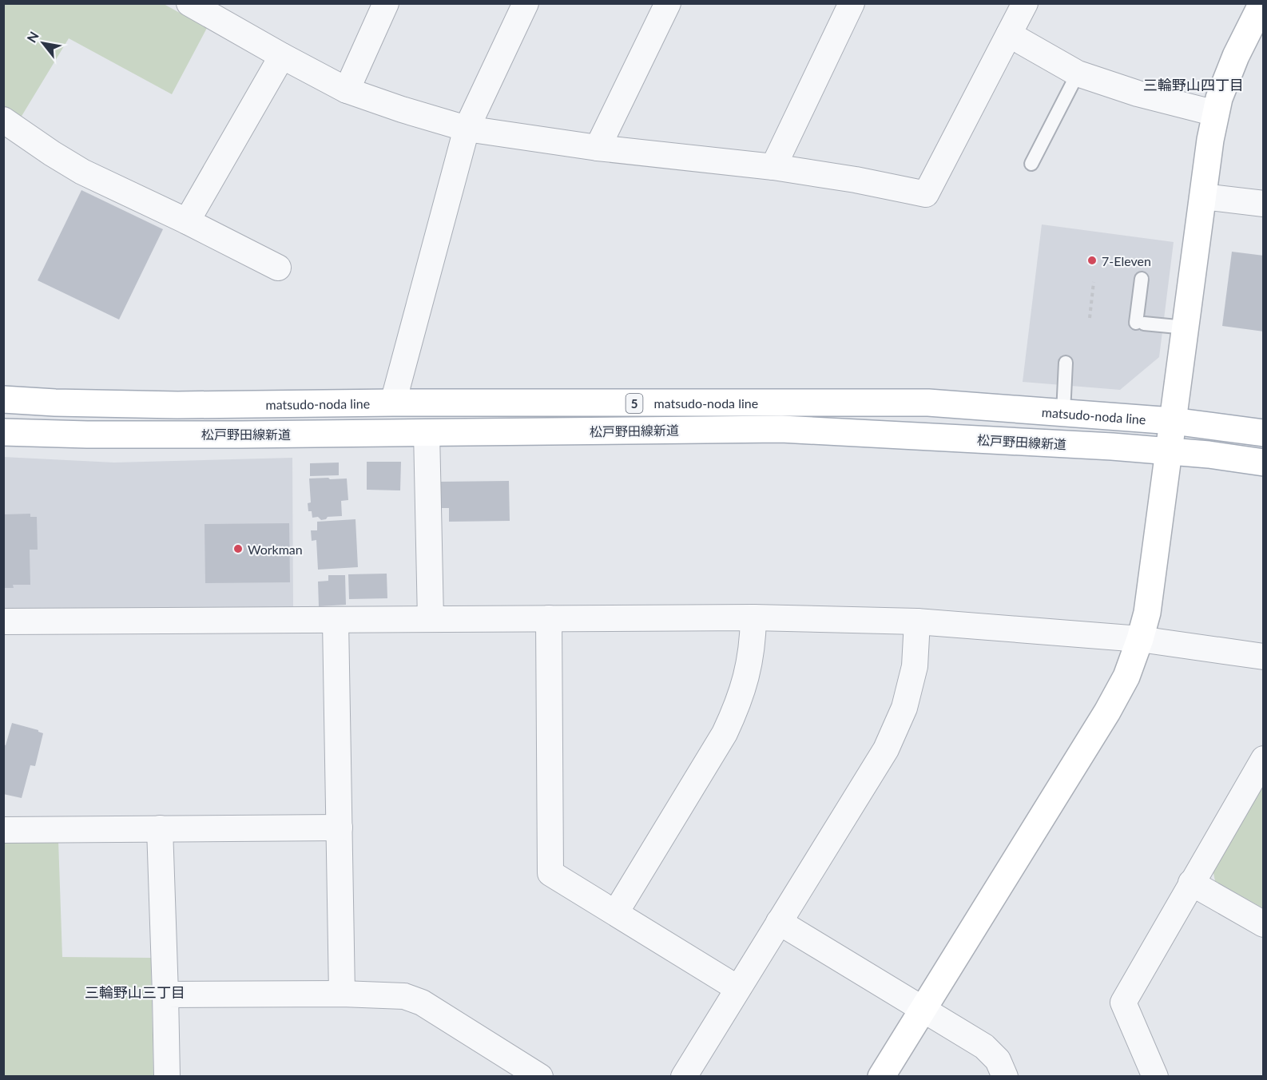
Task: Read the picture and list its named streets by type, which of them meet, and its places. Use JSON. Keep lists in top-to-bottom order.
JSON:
{
  "streets": {
    "main road": ["matsudo-noda line", "5", "松戸野田線新道"]
  },
  "districts": ["三輪野山四丁目", "三輪野山三丁目"],
  "places": ["7-Eleven", "Workman"],
  "north": "top left"
}
